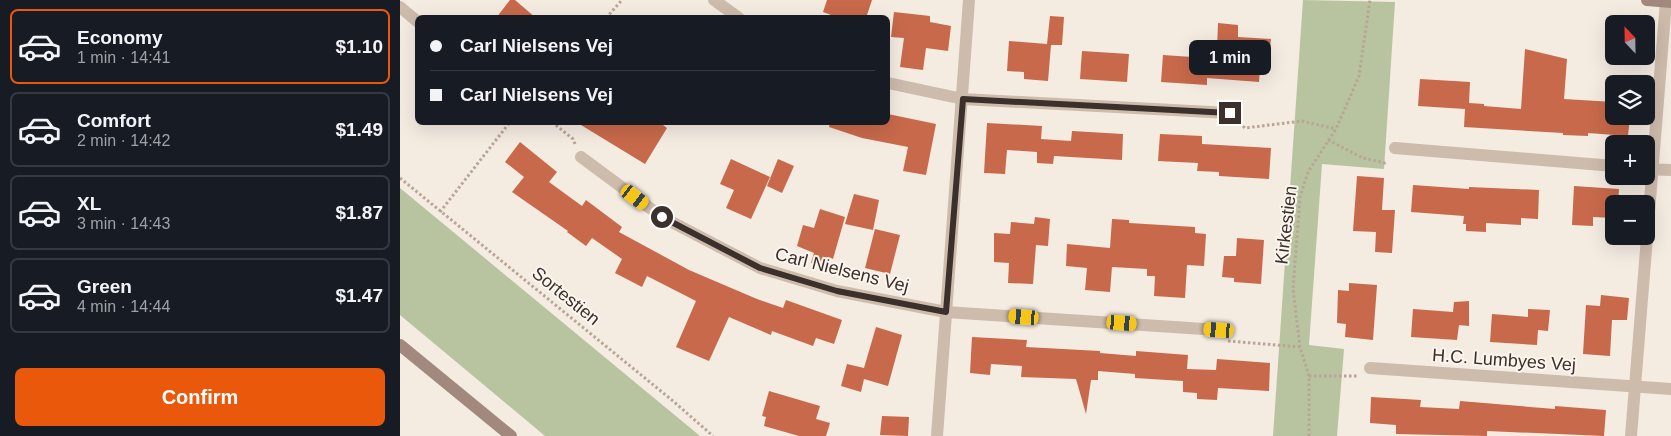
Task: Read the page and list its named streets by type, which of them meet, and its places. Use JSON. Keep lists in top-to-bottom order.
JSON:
{
  "streets": {
    "street": ["Carl Nielsens Vej", "H.C. Lumbyes Vej"],
    "path": ["Kirkestien", "Sortestien"]
  },
  "north": "top",
  "page": {
    "list": [
      {
        "name": "Economy",
        "note": "1 min · 14:41",
        "value": "$1.10"
      },
      {
        "name": "Comfort",
        "note": "2 min · 14:42",
        "value": "$1.49"
      },
      {
        "name": "XL",
        "note": "3 min · 14:43",
        "value": "$1.87"
      },
      {
        "name": "Green",
        "note": "4 min · 14:44",
        "value": "$1.47"
      }
    ],
    "map_buttons": ["+", "−"],
    "banner": ["Carl Nielsens Vej", "Carl Nielsens Vej"],
    "bubble": "1 min",
    "buttons": "Confirm"
  }
}
